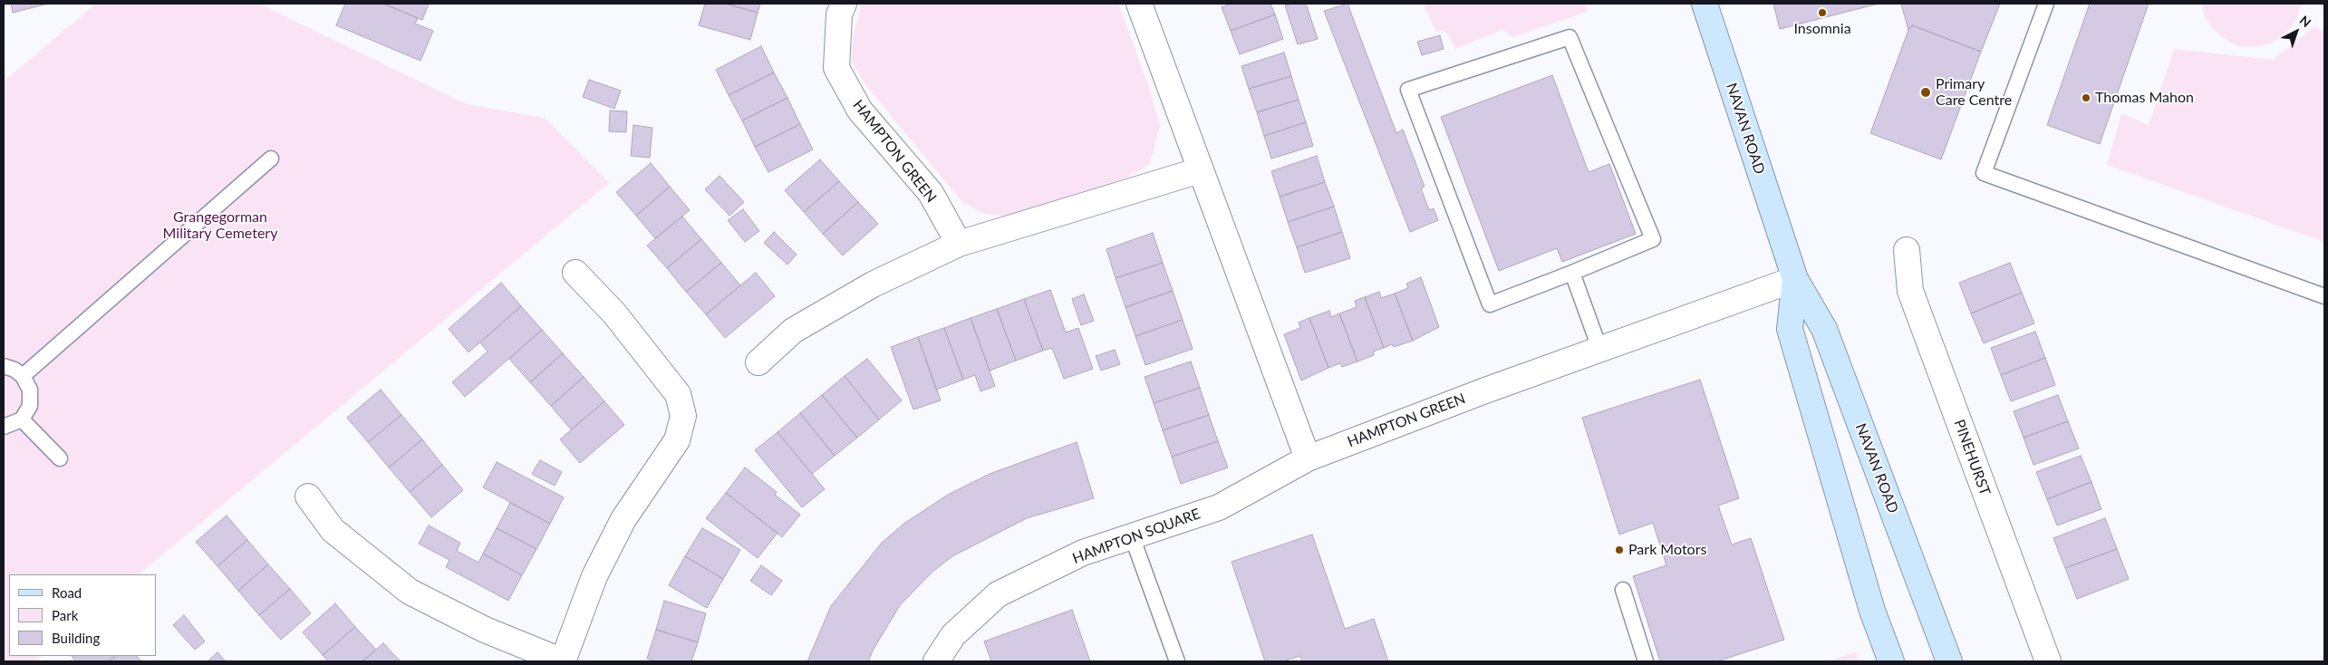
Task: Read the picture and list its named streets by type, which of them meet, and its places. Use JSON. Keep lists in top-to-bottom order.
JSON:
{
  "streets": {
    "main road": ["NAVAN ROAD"],
    "street": ["HAMPTON GREEN", "PINEHURST", "HAMPTON SQUARE"]
  },
  "crossings": [
    ["NAVAN ROAD", "HAMPTON GREEN"],
    ["HAMPTON GREEN", "HAMPTON SQUARE"]
  ],
  "parks": ["Grangegorman Military Cemetery"],
  "places": [
    "Insomnia",
    "Primary Care Centre",
    "Thomas Mahon",
    "Park Motors"
  ],
  "legend": ["Road", "Park", "Building"],
  "north": "top right"
}
